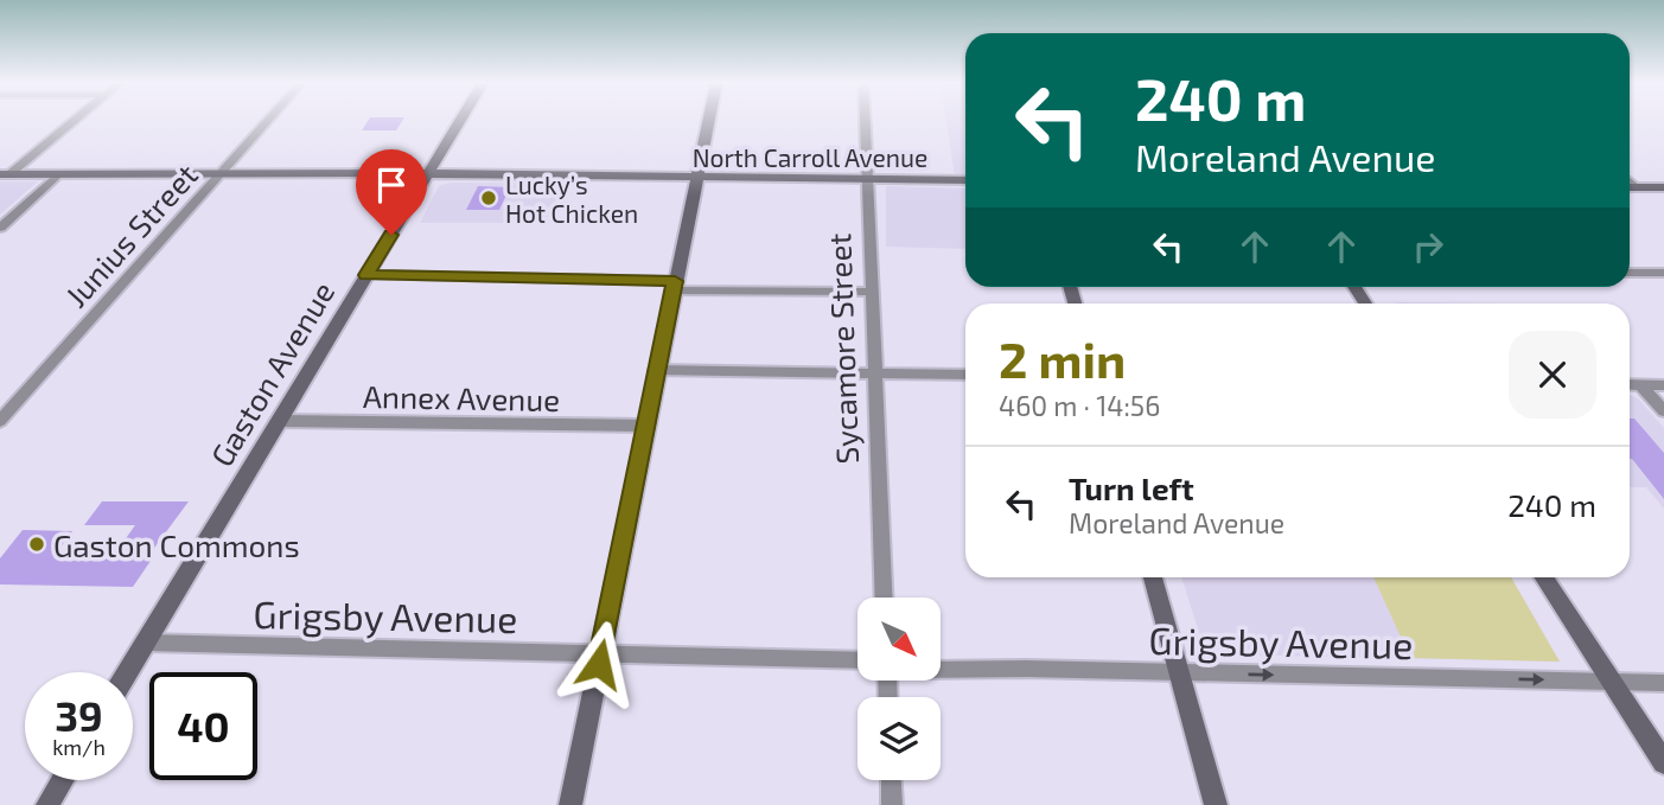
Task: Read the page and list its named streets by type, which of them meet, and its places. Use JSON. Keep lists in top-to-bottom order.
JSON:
{
  "streets": {
    "street": [
      "North Carroll Avenue",
      "Junius Street",
      "Sycamore Street",
      "Gaston Avenue",
      "Annex Avenue",
      "Grigsby Avenue"
    ]
  },
  "crossings": [
    ["North Carroll Avenue", "Junius Street"],
    ["North Carroll Avenue", "Sycamore Street"],
    ["North Carroll Avenue", "Gaston Avenue"],
    ["Gaston Avenue", "Annex Avenue"],
    ["Gaston Avenue", "Grigsby Avenue"]
  ],
  "places": ["Lucky’s Hot Chicken", "Gaston Commons"],
  "north": "bottom right",
  "page": {
    "turn": ["240 m", "Moreland Avenue"],
    "heading": ["2 min", "460 m · 14:56"],
    "list": [
      {
        "name": "Turn left",
        "note": "Moreland Avenue",
        "value": "240 m"
      }
    ],
    "speed": "39 km/h",
    "limit": "40"
  }
}
